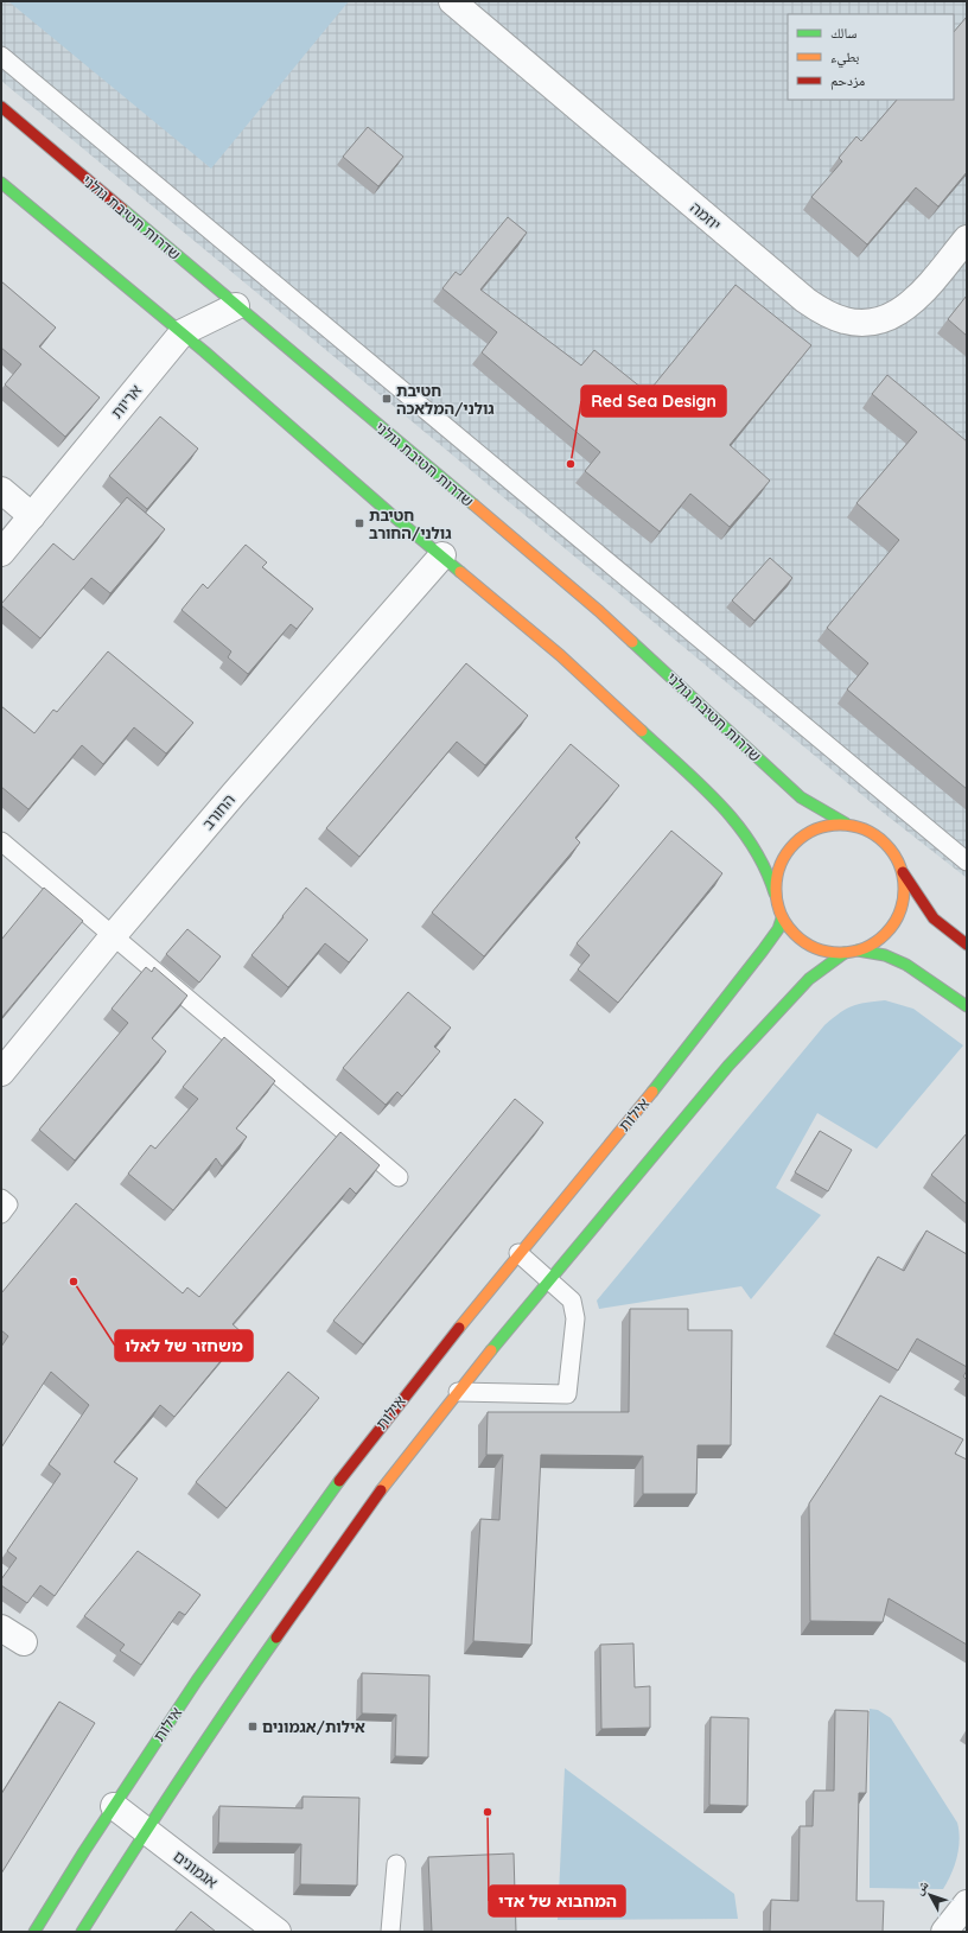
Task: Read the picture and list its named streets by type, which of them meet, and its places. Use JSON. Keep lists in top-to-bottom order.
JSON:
{
  "streets": {
    "street": [
      "יוזמה",
      "שדרות חטיבת גולני",
      "אריות",
      "החורב",
      "אילות",
      "אגמונים"
    ]
  },
  "crossings": [
    ["שדרות חטיבת גולני", "אריות"],
    ["שדרות חטיבת גולני", "אילות"],
    ["אילות", "אגמונים"]
  ],
  "places": {
    "transit": ["חטיבת גולני/המלאכה", "חטיבת גולני/החורב", "אילות/אגמונים"],
    "other": ["Red Sea Design", "משחזר של לאלו", "המחבוא של אדי"]
  },
  "legend": ["سالك", "بطيء", "مزدحم"],
  "north": "top left"
}
